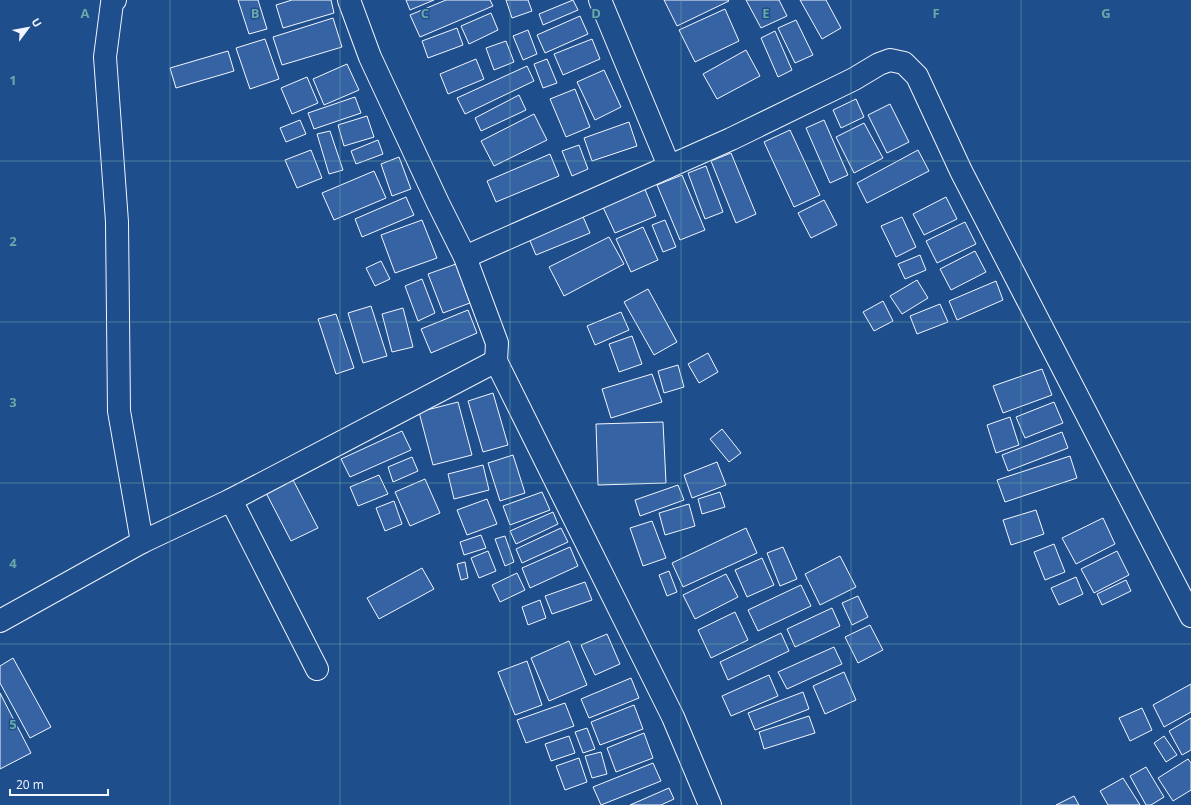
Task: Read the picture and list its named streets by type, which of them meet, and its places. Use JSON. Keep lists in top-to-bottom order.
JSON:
{
  "scale_bar": "20 m",
  "north": "top right",
  "grid": {
    "columns": [
      "A",
      "B",
      "C",
      "D",
      "E",
      "F",
      "G"
    ],
    "rows": [
      "1",
      "2",
      "3",
      "4",
      "5"
    ]
  }
}
